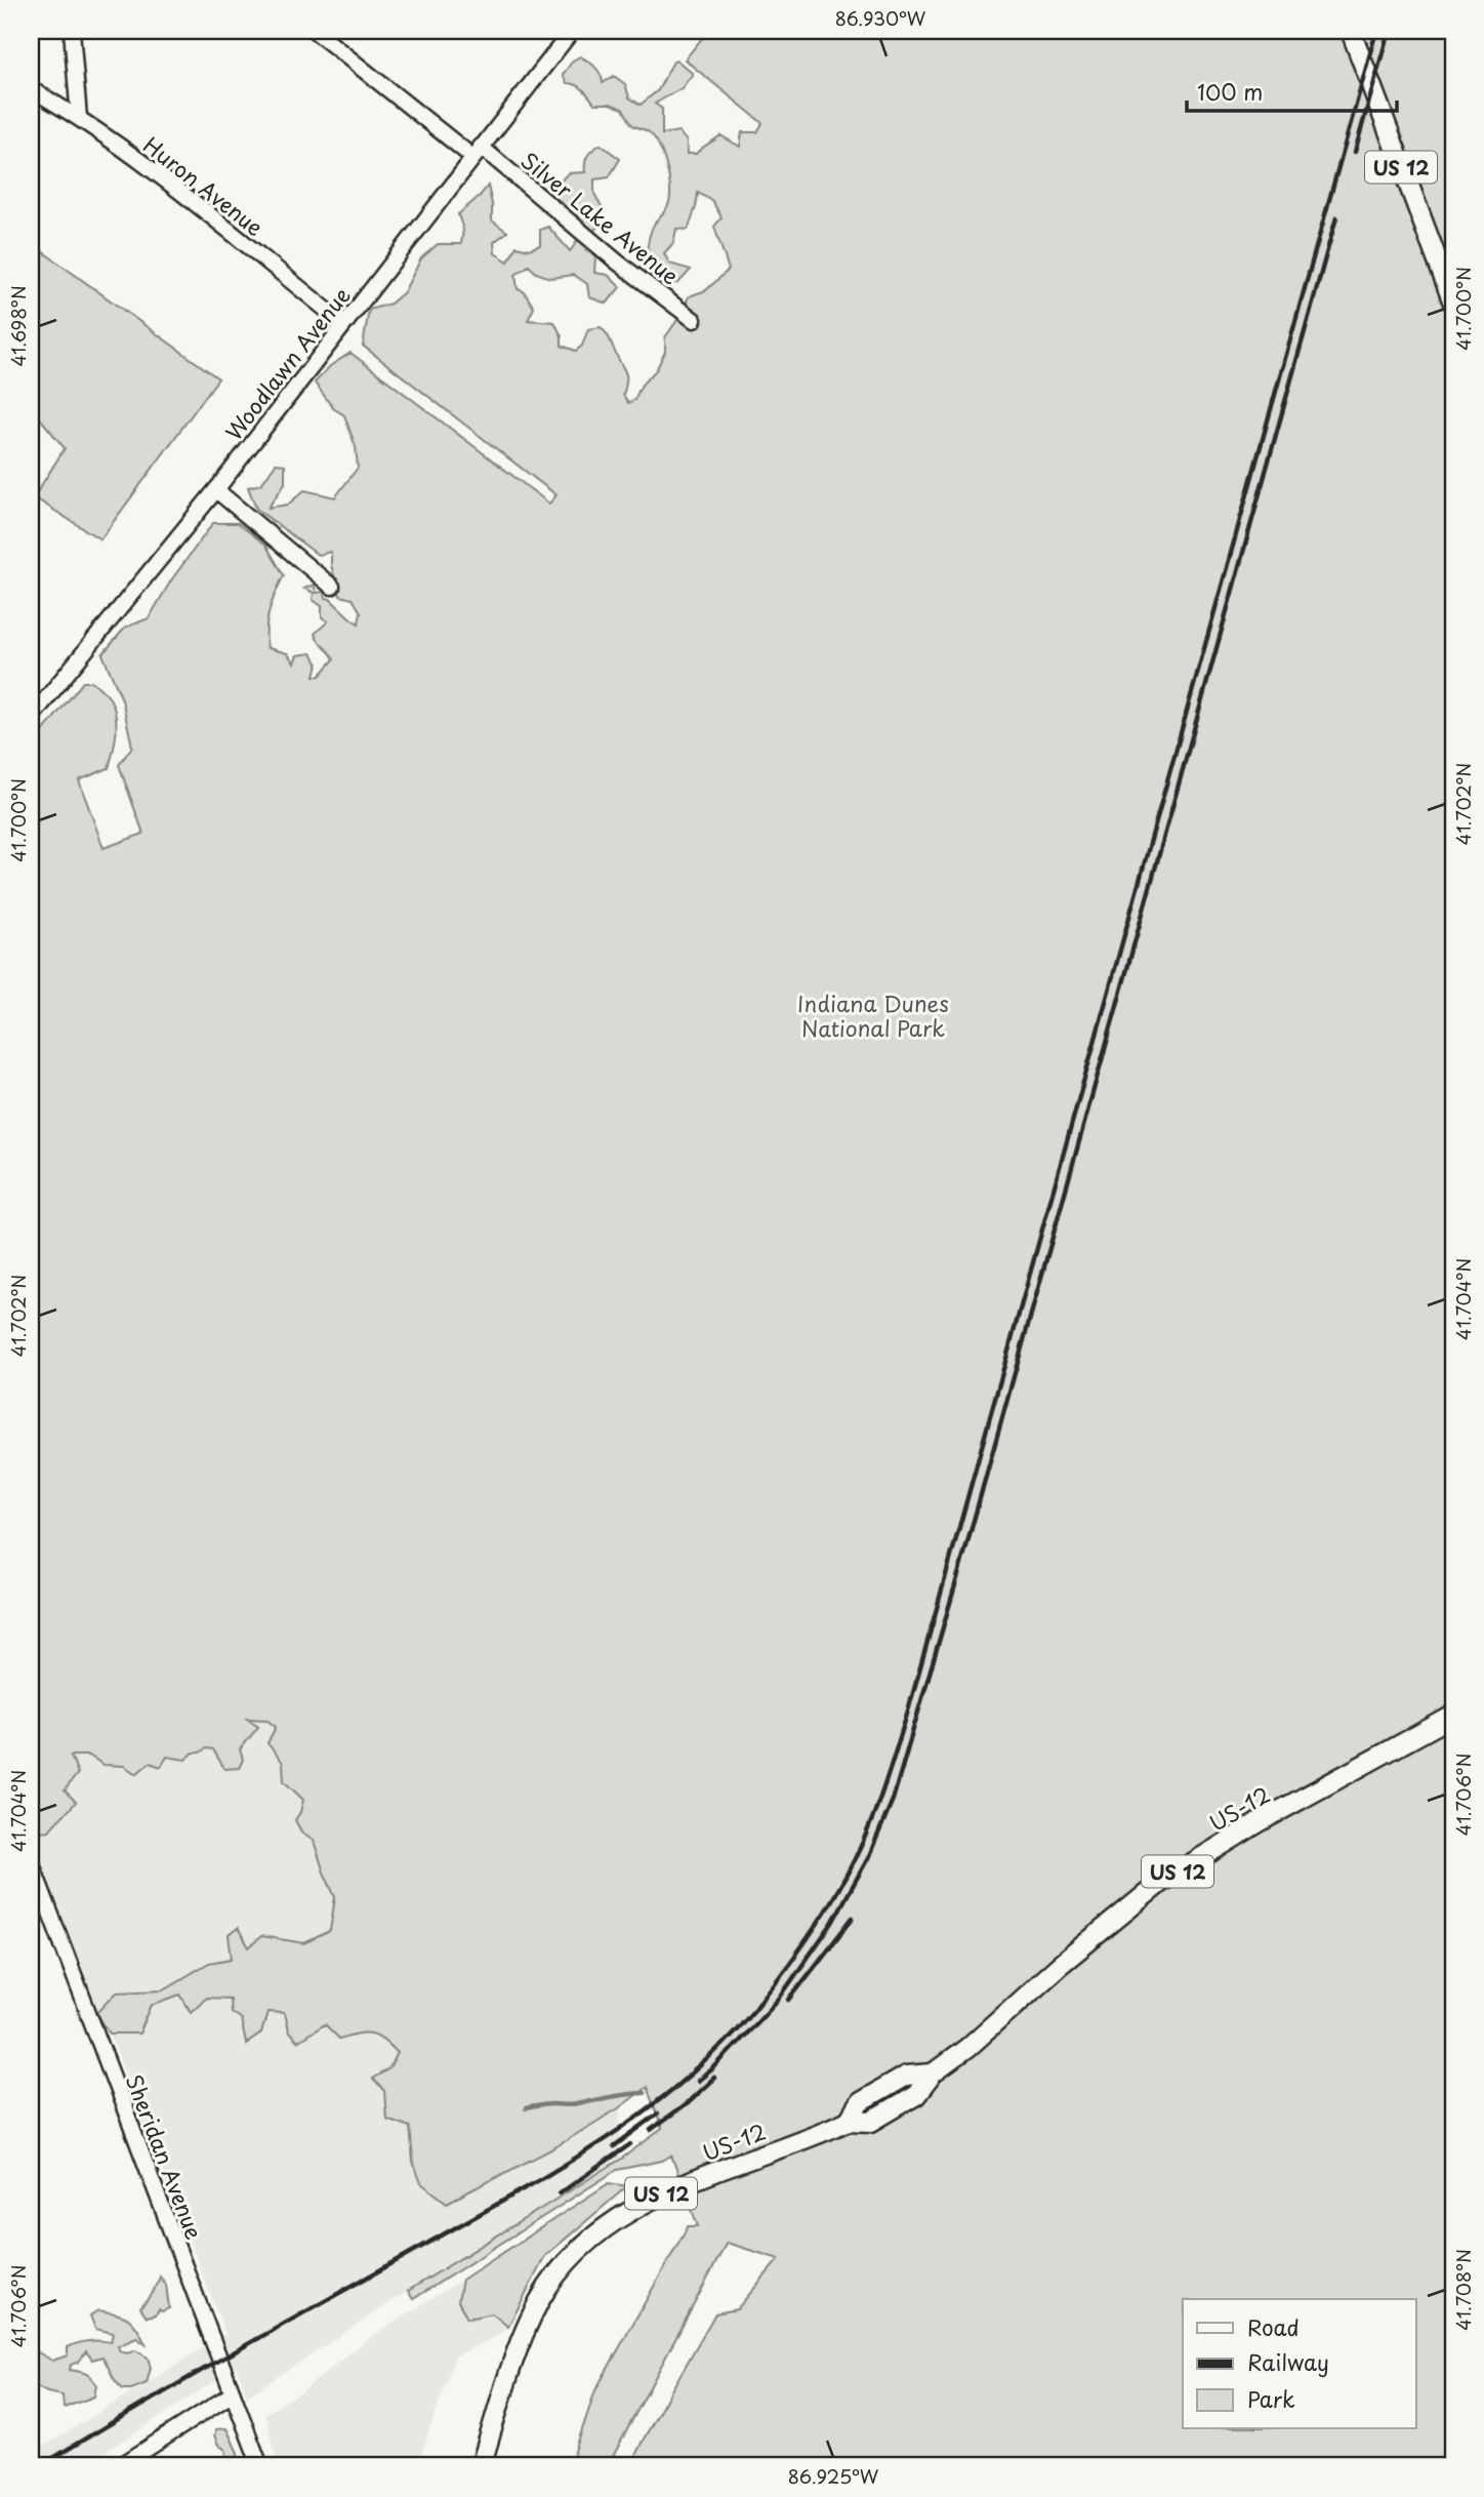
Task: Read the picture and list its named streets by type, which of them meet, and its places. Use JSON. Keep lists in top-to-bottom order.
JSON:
{
  "streets": {
    "main road": ["US 12", "US-12"],
    "street": [
      "Huron Avenue",
      "Silver Lake Avenue",
      "Woodlawn Avenue",
      "Sheridan Avenue"
    ]
  },
  "crossings": [
    ["Huron Avenue", "Woodlawn Avenue"],
    ["Silver Lake Avenue", "Woodlawn Avenue"]
  ],
  "parks": ["Indiana Dunes National Park"],
  "legend": ["Road", "Railway", "Park"],
  "scale_bar": "100 m",
  "coordinates": [
    "86.930°W",
    "41.700°N",
    "41.698°N",
    "41.702°N",
    "41.704°N",
    "41.706°N",
    "41.708°N",
    "86.925°W"
  ]
}
